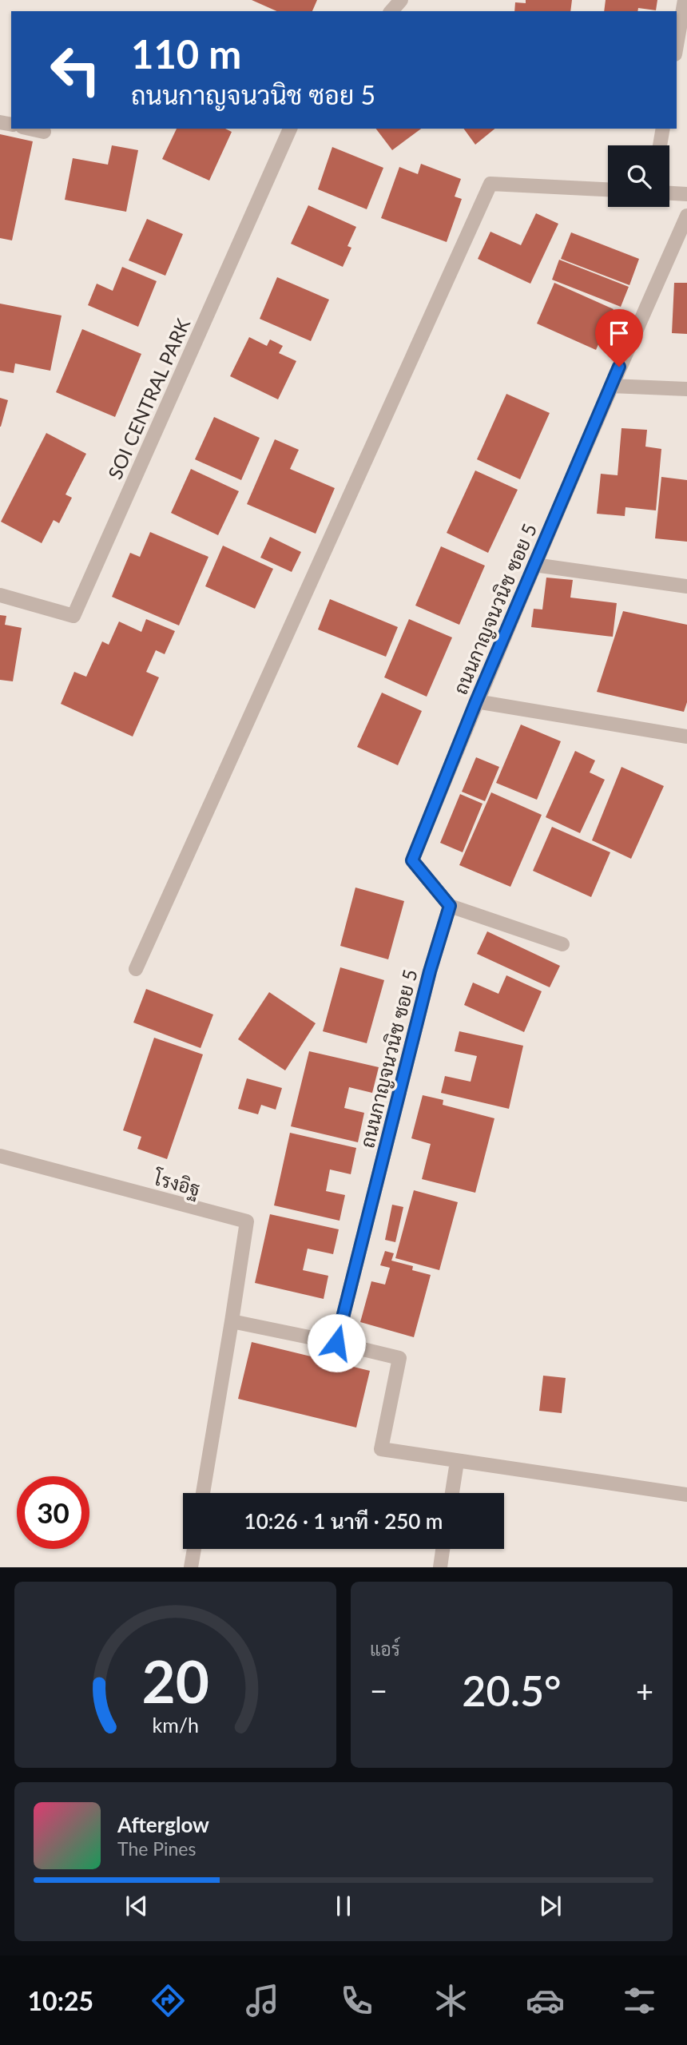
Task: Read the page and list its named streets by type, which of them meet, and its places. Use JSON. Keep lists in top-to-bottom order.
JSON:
{
  "streets": {
    "street": ["SOI CENTRAL PARK", "ถนนกาญจนวนิช ซอย 5", "โรงอิฐ"]
  },
  "page": {
    "turn": ["110 m", "ถนนกาญจนวนิช ซอย 5"],
    "limit": "30",
    "trip": "10:26 · 1 นาที · 250 m",
    "tile": "แอร์",
    "heat": ["−", "20.5°", "+"],
    "song": ["Afterglow", "The Pines"],
    "tabs": "10:25",
    "gauge": ["20", "km/h"]
  }
}
